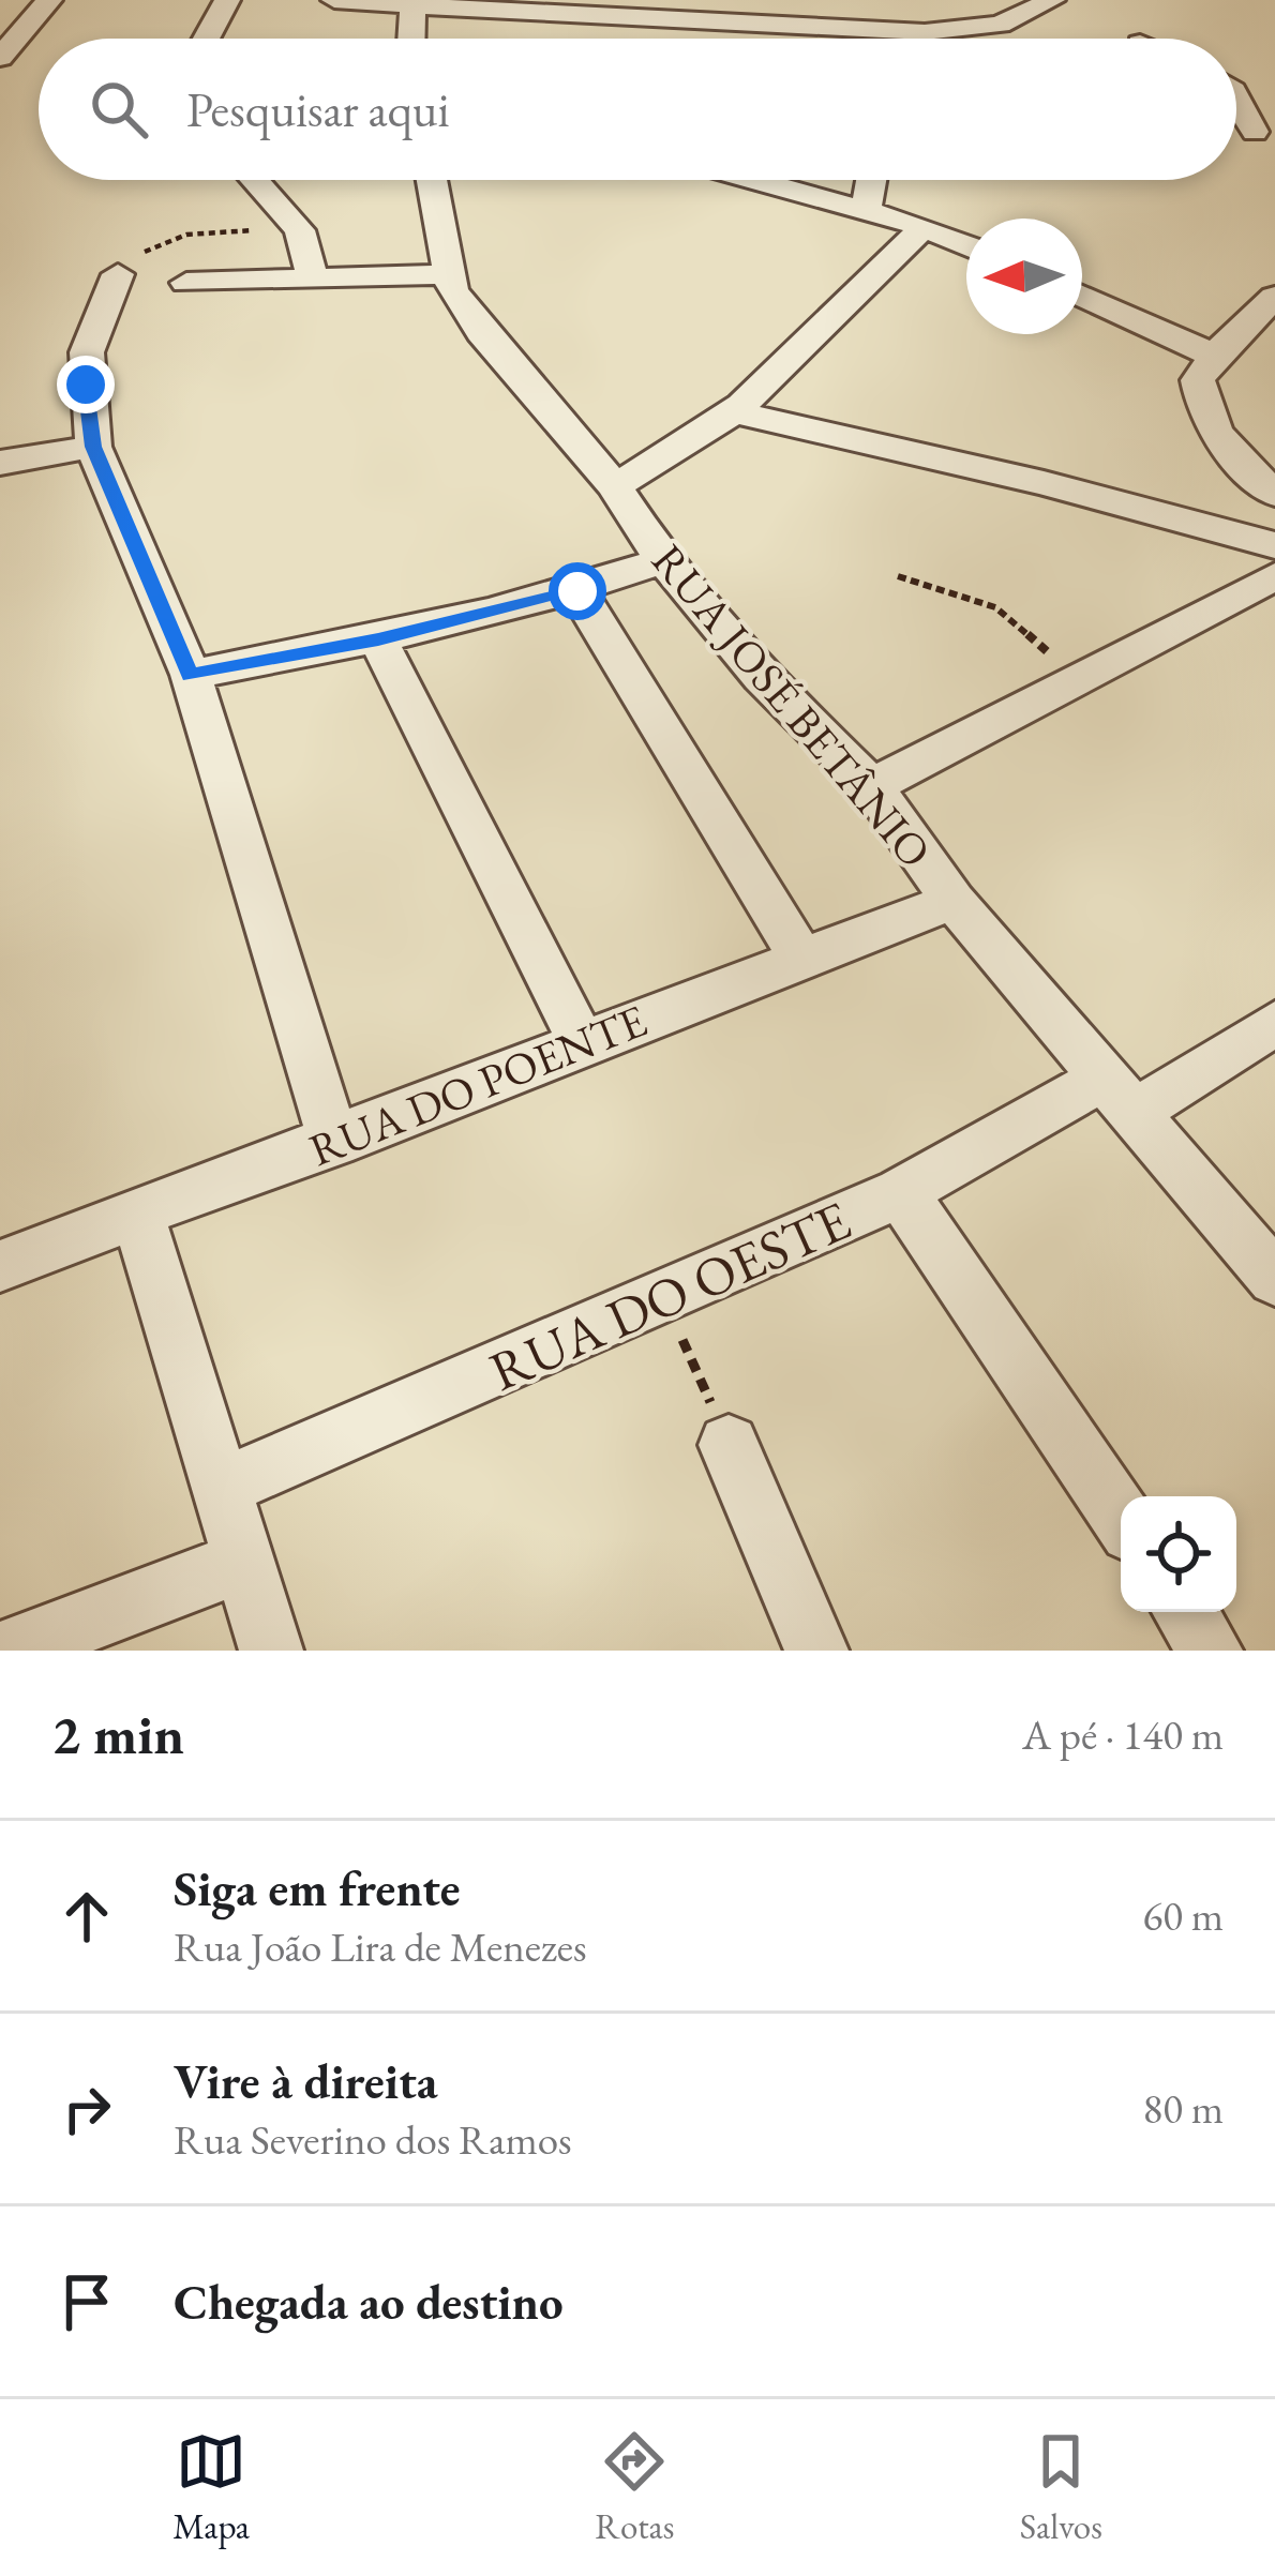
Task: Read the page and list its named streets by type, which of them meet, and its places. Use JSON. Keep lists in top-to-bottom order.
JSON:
{
  "streets": {
    "street": ["RUA JOSÉ BETÂNIO", "RUA DO POENTE", "RUA DO OESTE"]
  },
  "crossings": [
    ["RUA JOSÉ BETÂNIO", "RUA DO POENTE"],
    ["RUA JOSÉ BETÂNIO", "RUA DO OESTE"]
  ],
  "north": "left",
  "page": {
    "search": "Pesquisar aqui",
    "heading": ["2 min", "A pé · 140 m"],
    "list": [
      ["Siga em frente", "Rua João Lira de Menezes", "60 m"],
      ["Vire à direita", "Rua Severino dos Ramos", "80 m"],
      "Chegada ao destino"
    ],
    "nav": ["Mapa", "Rotas", "Salvos"]
  }
}
